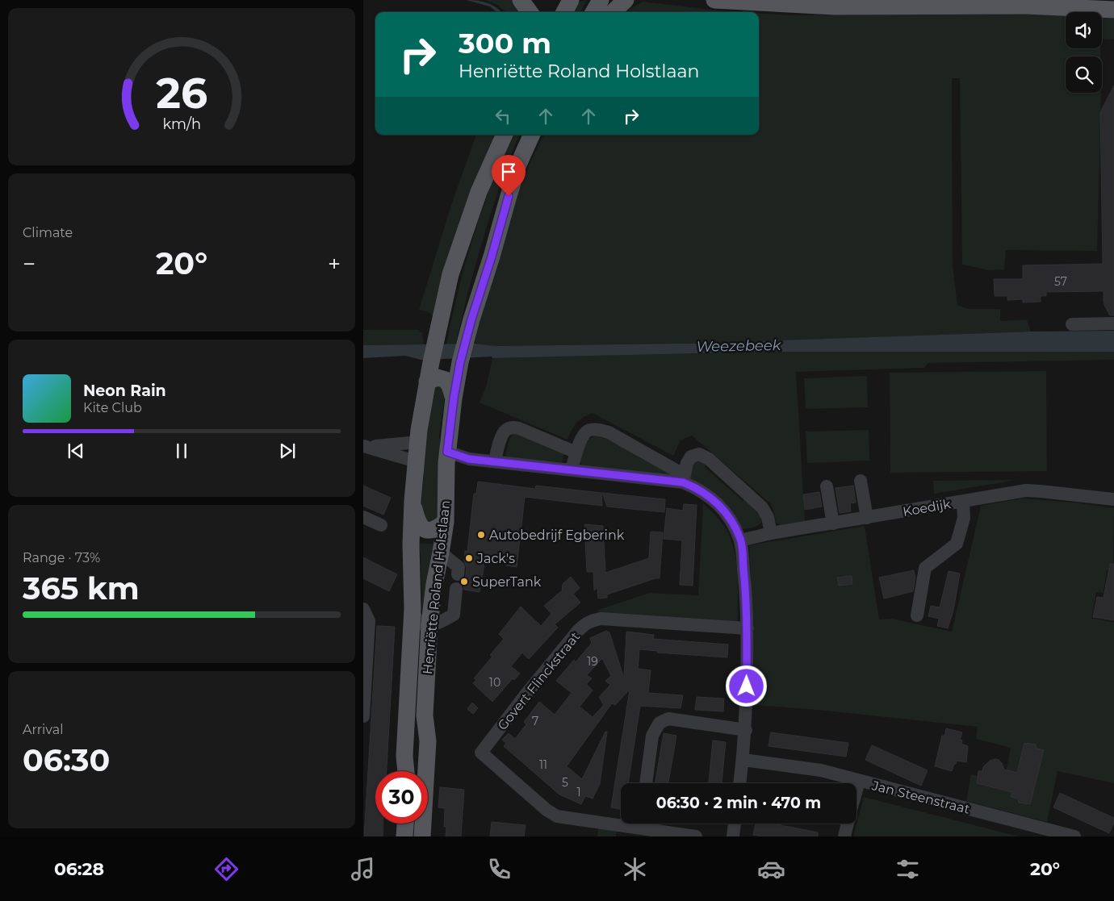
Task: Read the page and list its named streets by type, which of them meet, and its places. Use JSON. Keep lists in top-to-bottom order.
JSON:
{
  "streets": {
    "main road": ["Henriëtte Roland Holstlaan"],
    "street": ["Koedijk", "Govert Flinckstraat", "Jan Steenstraat"]
  },
  "water": ["Weezebeek"],
  "places": ["Autobedrijf Egberink", "Jack's", "SuperTank"],
  "house_numbers": [
    "57",
    "19",
    "10",
    "7",
    "11",
    "5",
    "1"
  ],
  "page": {
    "turn": ["300 m", "Henriëtte Roland Holstlaan"],
    "tile": [
      "Climate",
      ["Range · 73%", "365 km"],
      ["Arrival", "06:30"]
    ],
    "heat": ["−", "20°", "+"],
    "song": ["Neon Rain", "Kite Club"],
    "limit": "30",
    "trip": "06:30 · 2 min · 470 m",
    "tabs": ["06:28", "20°"],
    "gauge": ["26", "km/h"]
  }
}
